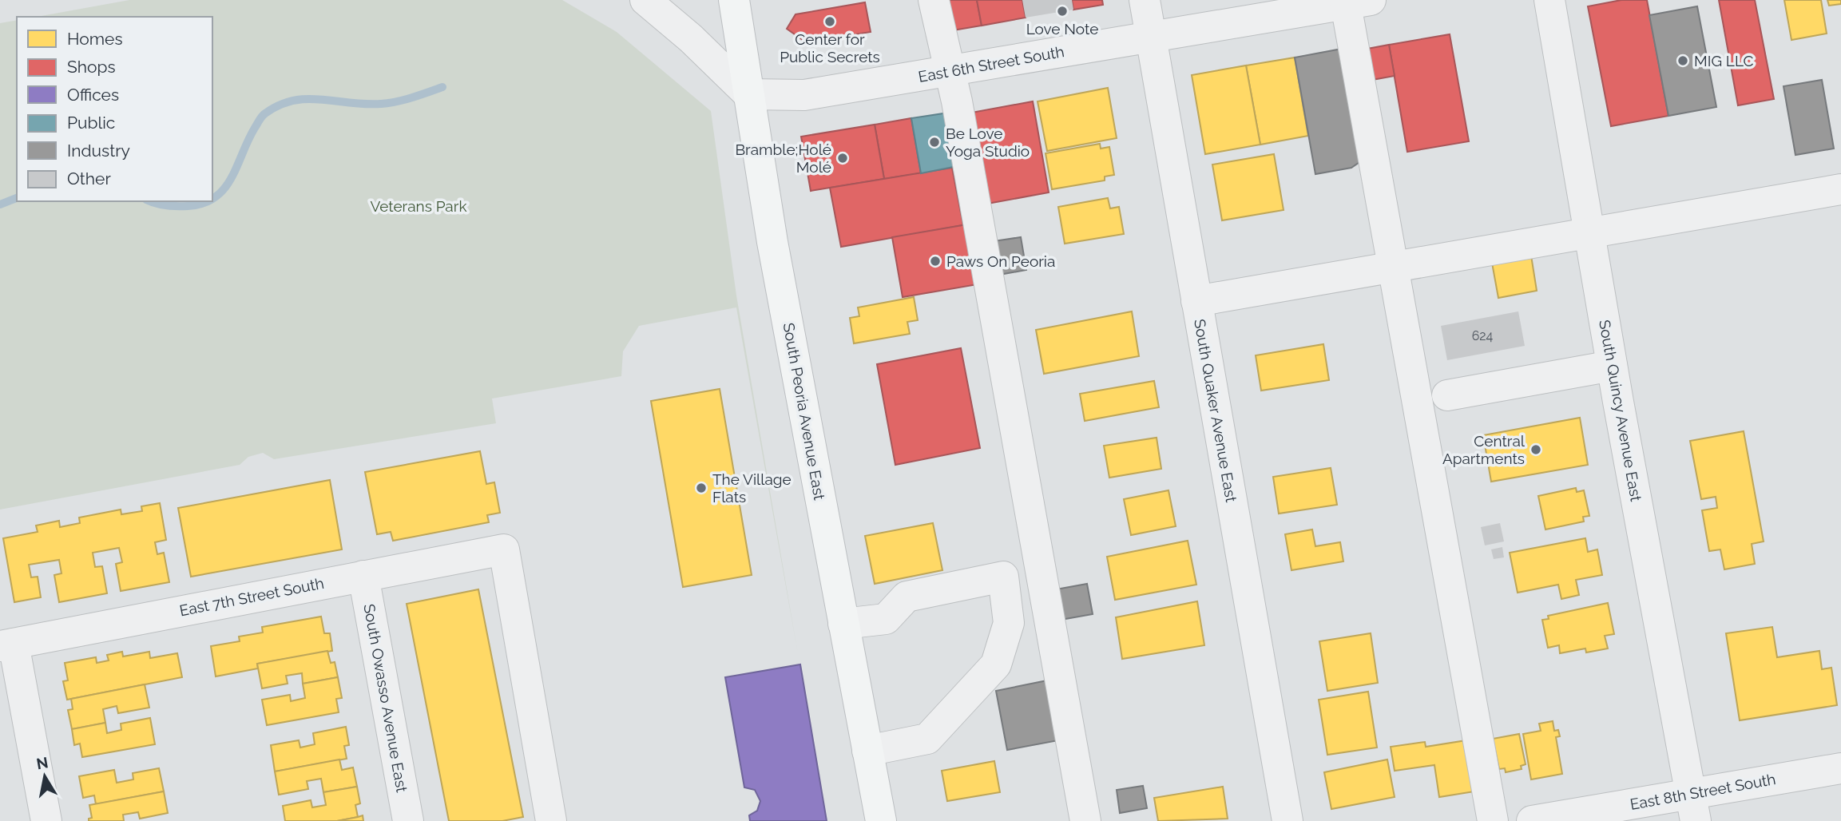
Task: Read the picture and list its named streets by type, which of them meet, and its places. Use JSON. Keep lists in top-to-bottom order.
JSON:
{
  "streets": {
    "main road": ["South Peoria Avenue East"],
    "street": [
      "East 6th Street South",
      "South Quaker Avenue East",
      "South Quincy Avenue East",
      "East 7th Street South",
      "South Owasso Avenue East",
      "East 8th Street South"
    ]
  },
  "crossings": [
    ["East 6th Street South", "South Quaker Avenue East"],
    ["East 6th Street South", "South Peoria Avenue East"],
    ["South Quincy Avenue East", "East 8th Street South"],
    ["East 7th Street South", "South Owasso Avenue East"]
  ],
  "parks": ["Veterans Park"],
  "places": [
    "Love Note",
    "Center for Public Secrets",
    "MIG LLC",
    "Be Love Yoga Studio",
    "Bramble;Holé Molé",
    "Paws On Peoria",
    "Central Apartments",
    "The Village Flats"
  ],
  "house_numbers": ["624"],
  "legend": [
    "Homes",
    "Shops",
    "Offices",
    "Public",
    "Industry",
    "Other"
  ],
  "north": "top"
}
